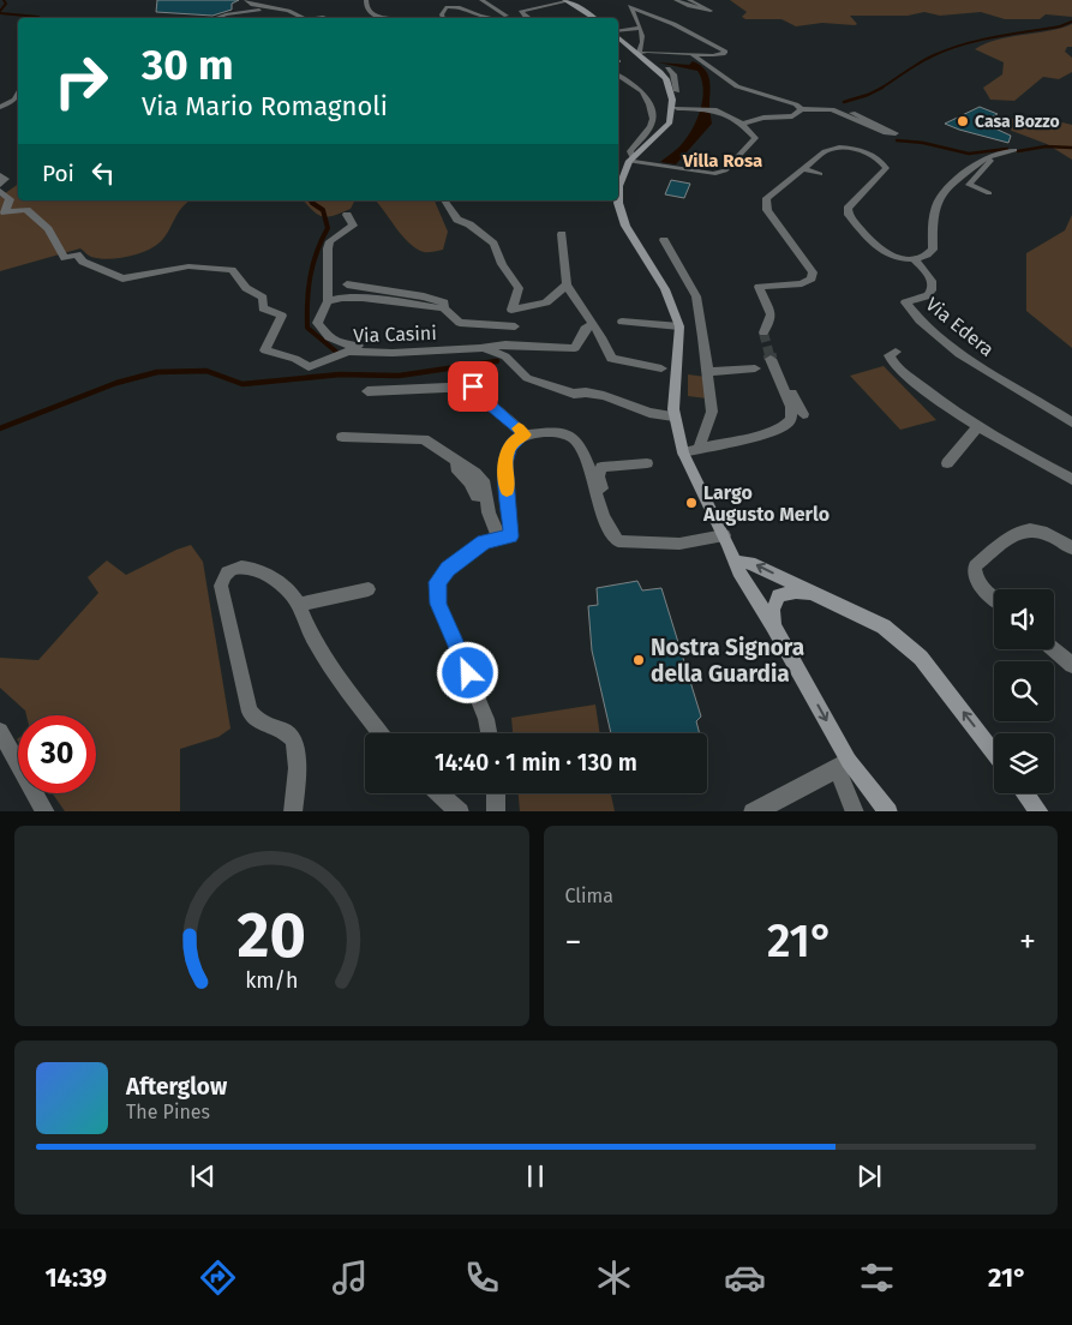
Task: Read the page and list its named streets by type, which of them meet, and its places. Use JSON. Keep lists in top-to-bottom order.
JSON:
{
  "streets": {
    "street": ["Via Edera", "Via Casini"]
  },
  "districts": ["Villa Rosa"],
  "places": ["Casa Bozzo", "Largo Augusto Merlo", "Nostra Signora della Guardia"],
  "page": {
    "turn": ["30 m", "Via Mario Romagnoli"],
    "then": "Poi",
    "limit": "30",
    "trip": "14:40 · 1 min · 130 m",
    "tile": "Clima",
    "heat": ["−", "21°", "+"],
    "song": ["Afterglow", "The Pines"],
    "tabs": ["14:39", "21°"],
    "gauge": ["20", "km/h"]
  }
}
